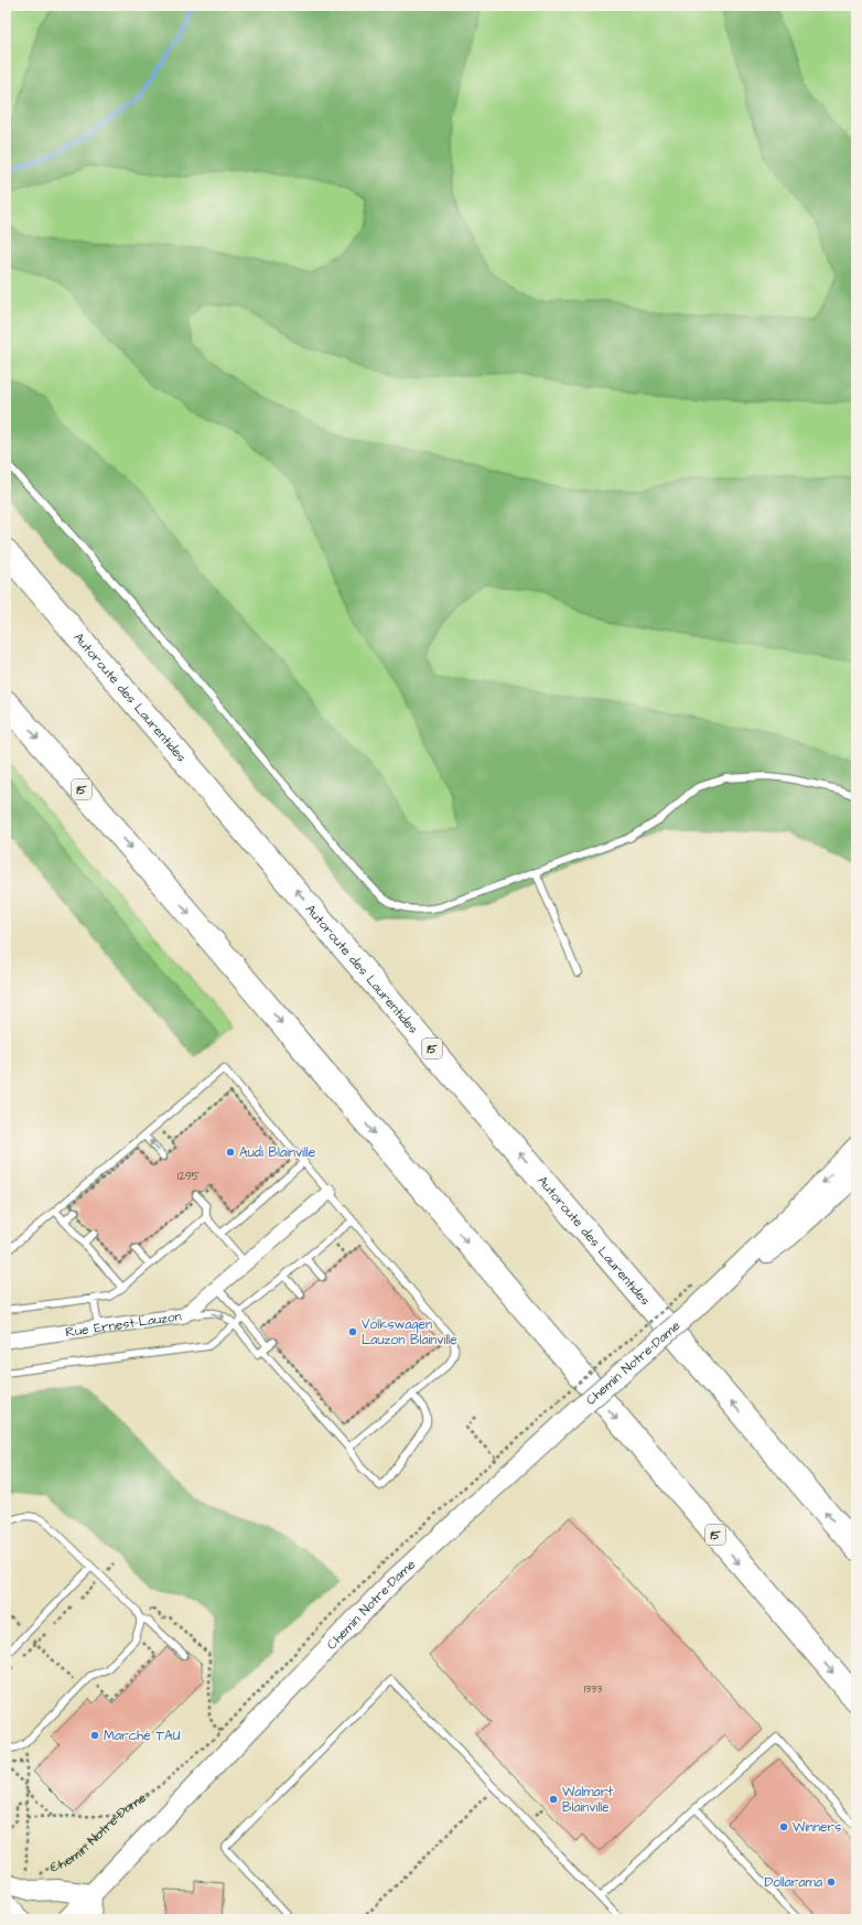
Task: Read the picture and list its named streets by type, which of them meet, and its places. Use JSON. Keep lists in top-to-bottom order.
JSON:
{
  "streets": {
    "highway": ["Autoroute des Laurentides", "15"],
    "street": ["Rue Ernest-Lauzon", "Chemin Notre-Dame"]
  },
  "places": [
    "Audi Blainville",
    "Volkswagen Lauzon Blainville",
    "Marché TAU",
    "Walmart Blainville",
    "Winners",
    "Dollarama"
  ],
  "house_numbers": ["1295", "1333"]
}
